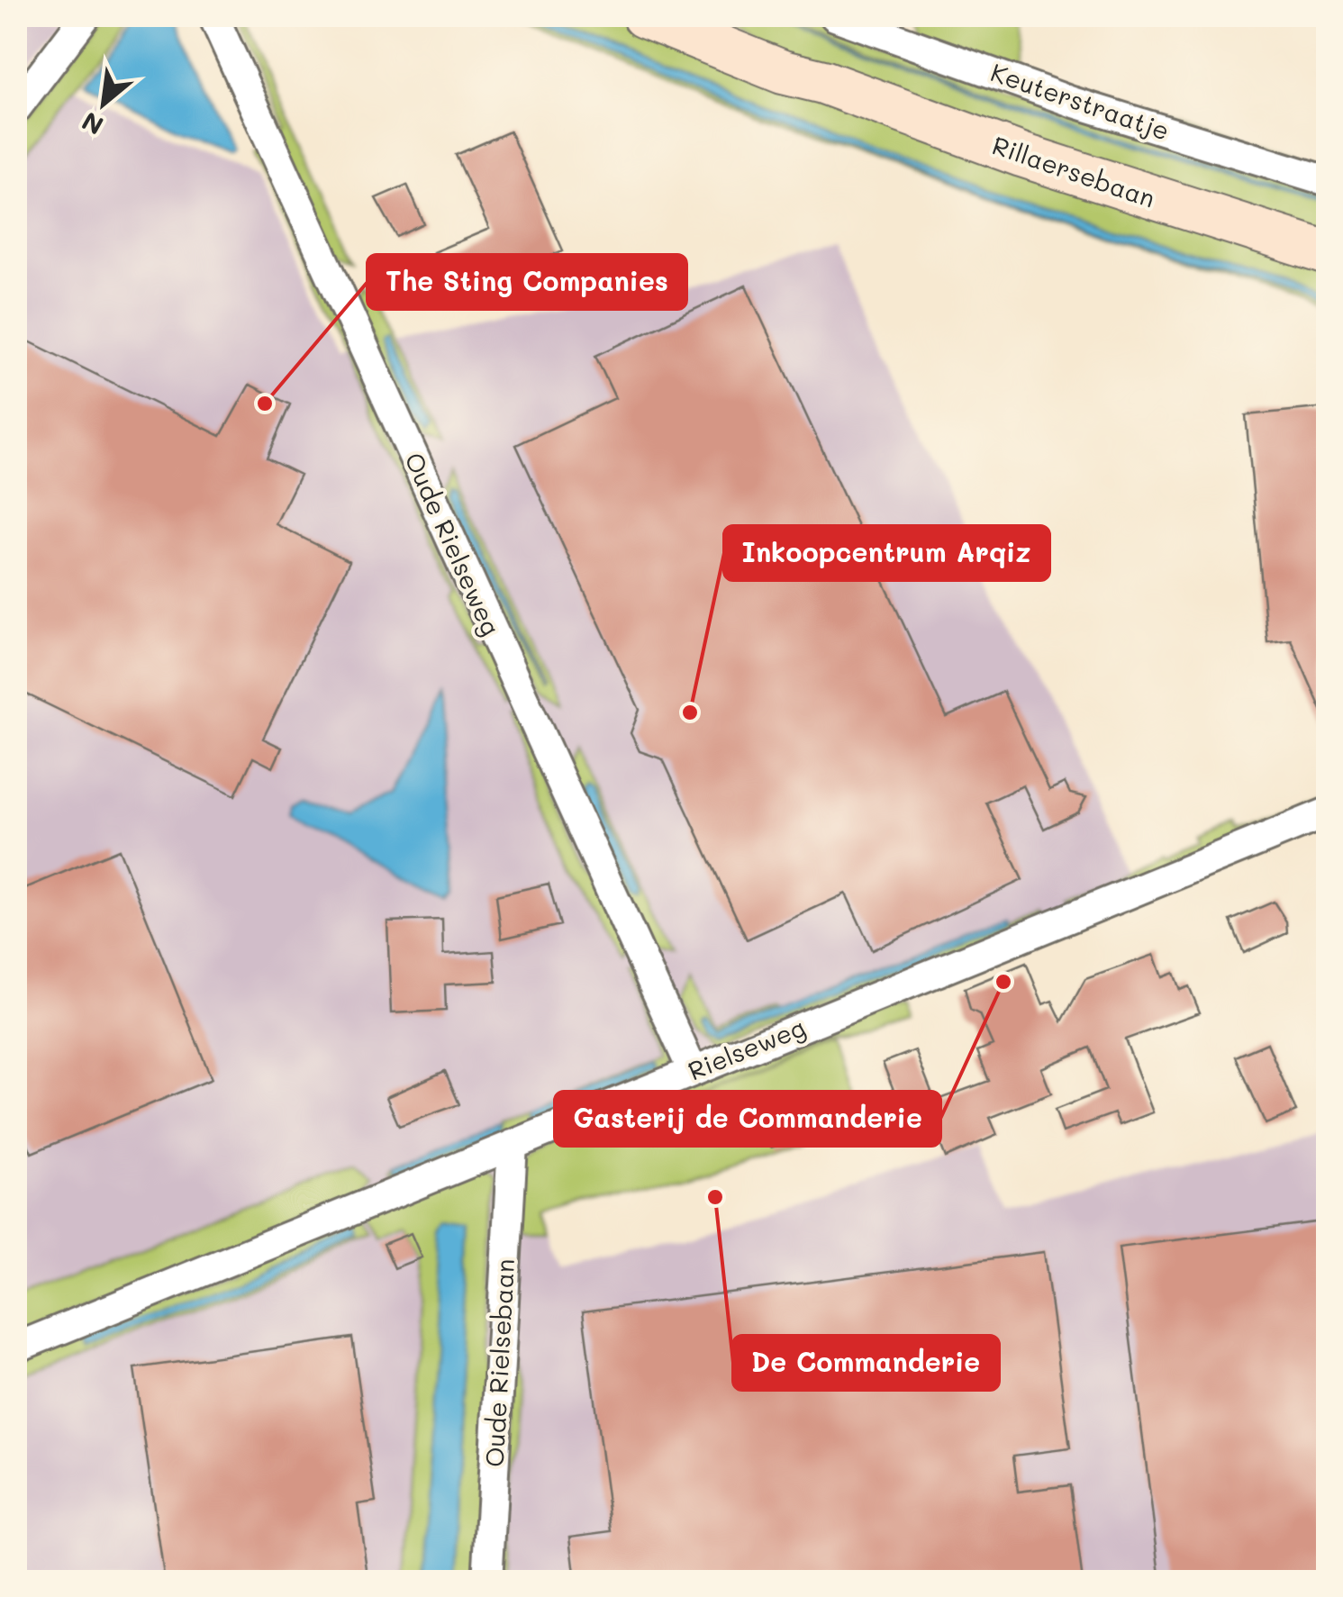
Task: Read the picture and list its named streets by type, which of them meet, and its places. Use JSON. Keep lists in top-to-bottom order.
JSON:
{
  "streets": {
    "street": [
      "Keuterstraatje",
      "Rillaersebaan",
      "Oude Rielseweg",
      "Rielseweg",
      "Oude Rielsebaan"
    ]
  },
  "crossings": [
    ["Oude Rielseweg", "Rielseweg"],
    ["Rielseweg", "Oude Rielsebaan"]
  ],
  "places": [
    "The Sting Companies",
    "Inkoopcentrum Arqiz",
    "Gasterij de Commanderie",
    "De Commanderie"
  ],
  "north": "bottom left"
}
